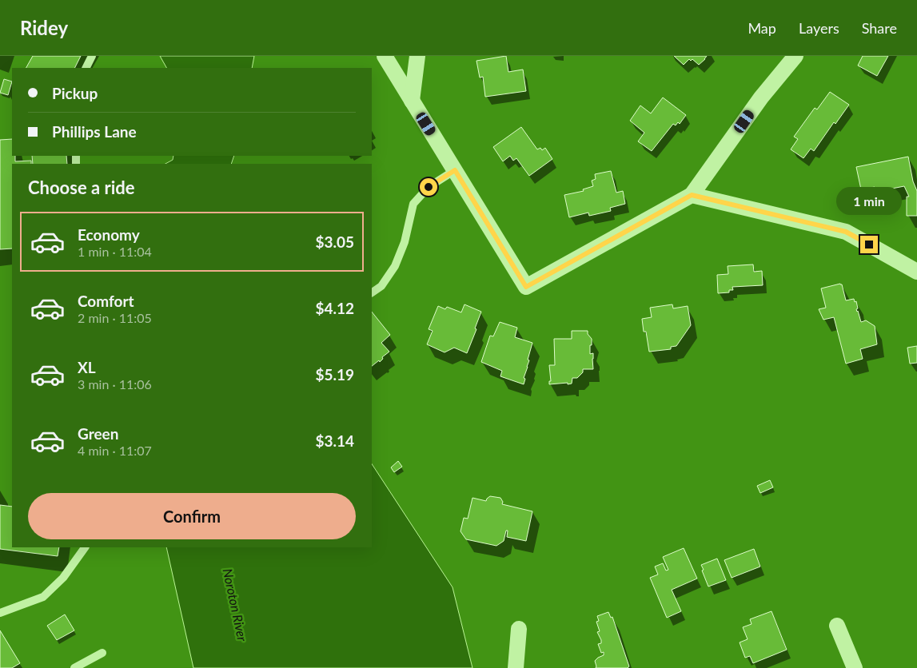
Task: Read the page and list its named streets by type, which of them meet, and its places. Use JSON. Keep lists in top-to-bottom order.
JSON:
{
  "water": ["Noroton River"],
  "page": {
    "header": "Ridey",
    "nav": ["Map", "Layers", "Share"],
    "banner": ["Pickup", "Phillips Lane"],
    "heading": "Choose a ride",
    "bubble": "1 min",
    "list": [
      {
        "name": "Economy",
        "note": "1 min · 11:04",
        "value": "$3.05"
      },
      {
        "name": "Comfort",
        "note": "2 min · 11:05",
        "value": "$4.12"
      },
      {
        "name": "XL",
        "note": "3 min · 11:06",
        "value": "$5.19"
      },
      {
        "name": "Green",
        "note": "4 min · 11:07",
        "value": "$3.14"
      }
    ],
    "buttons": "Confirm"
  }
}
